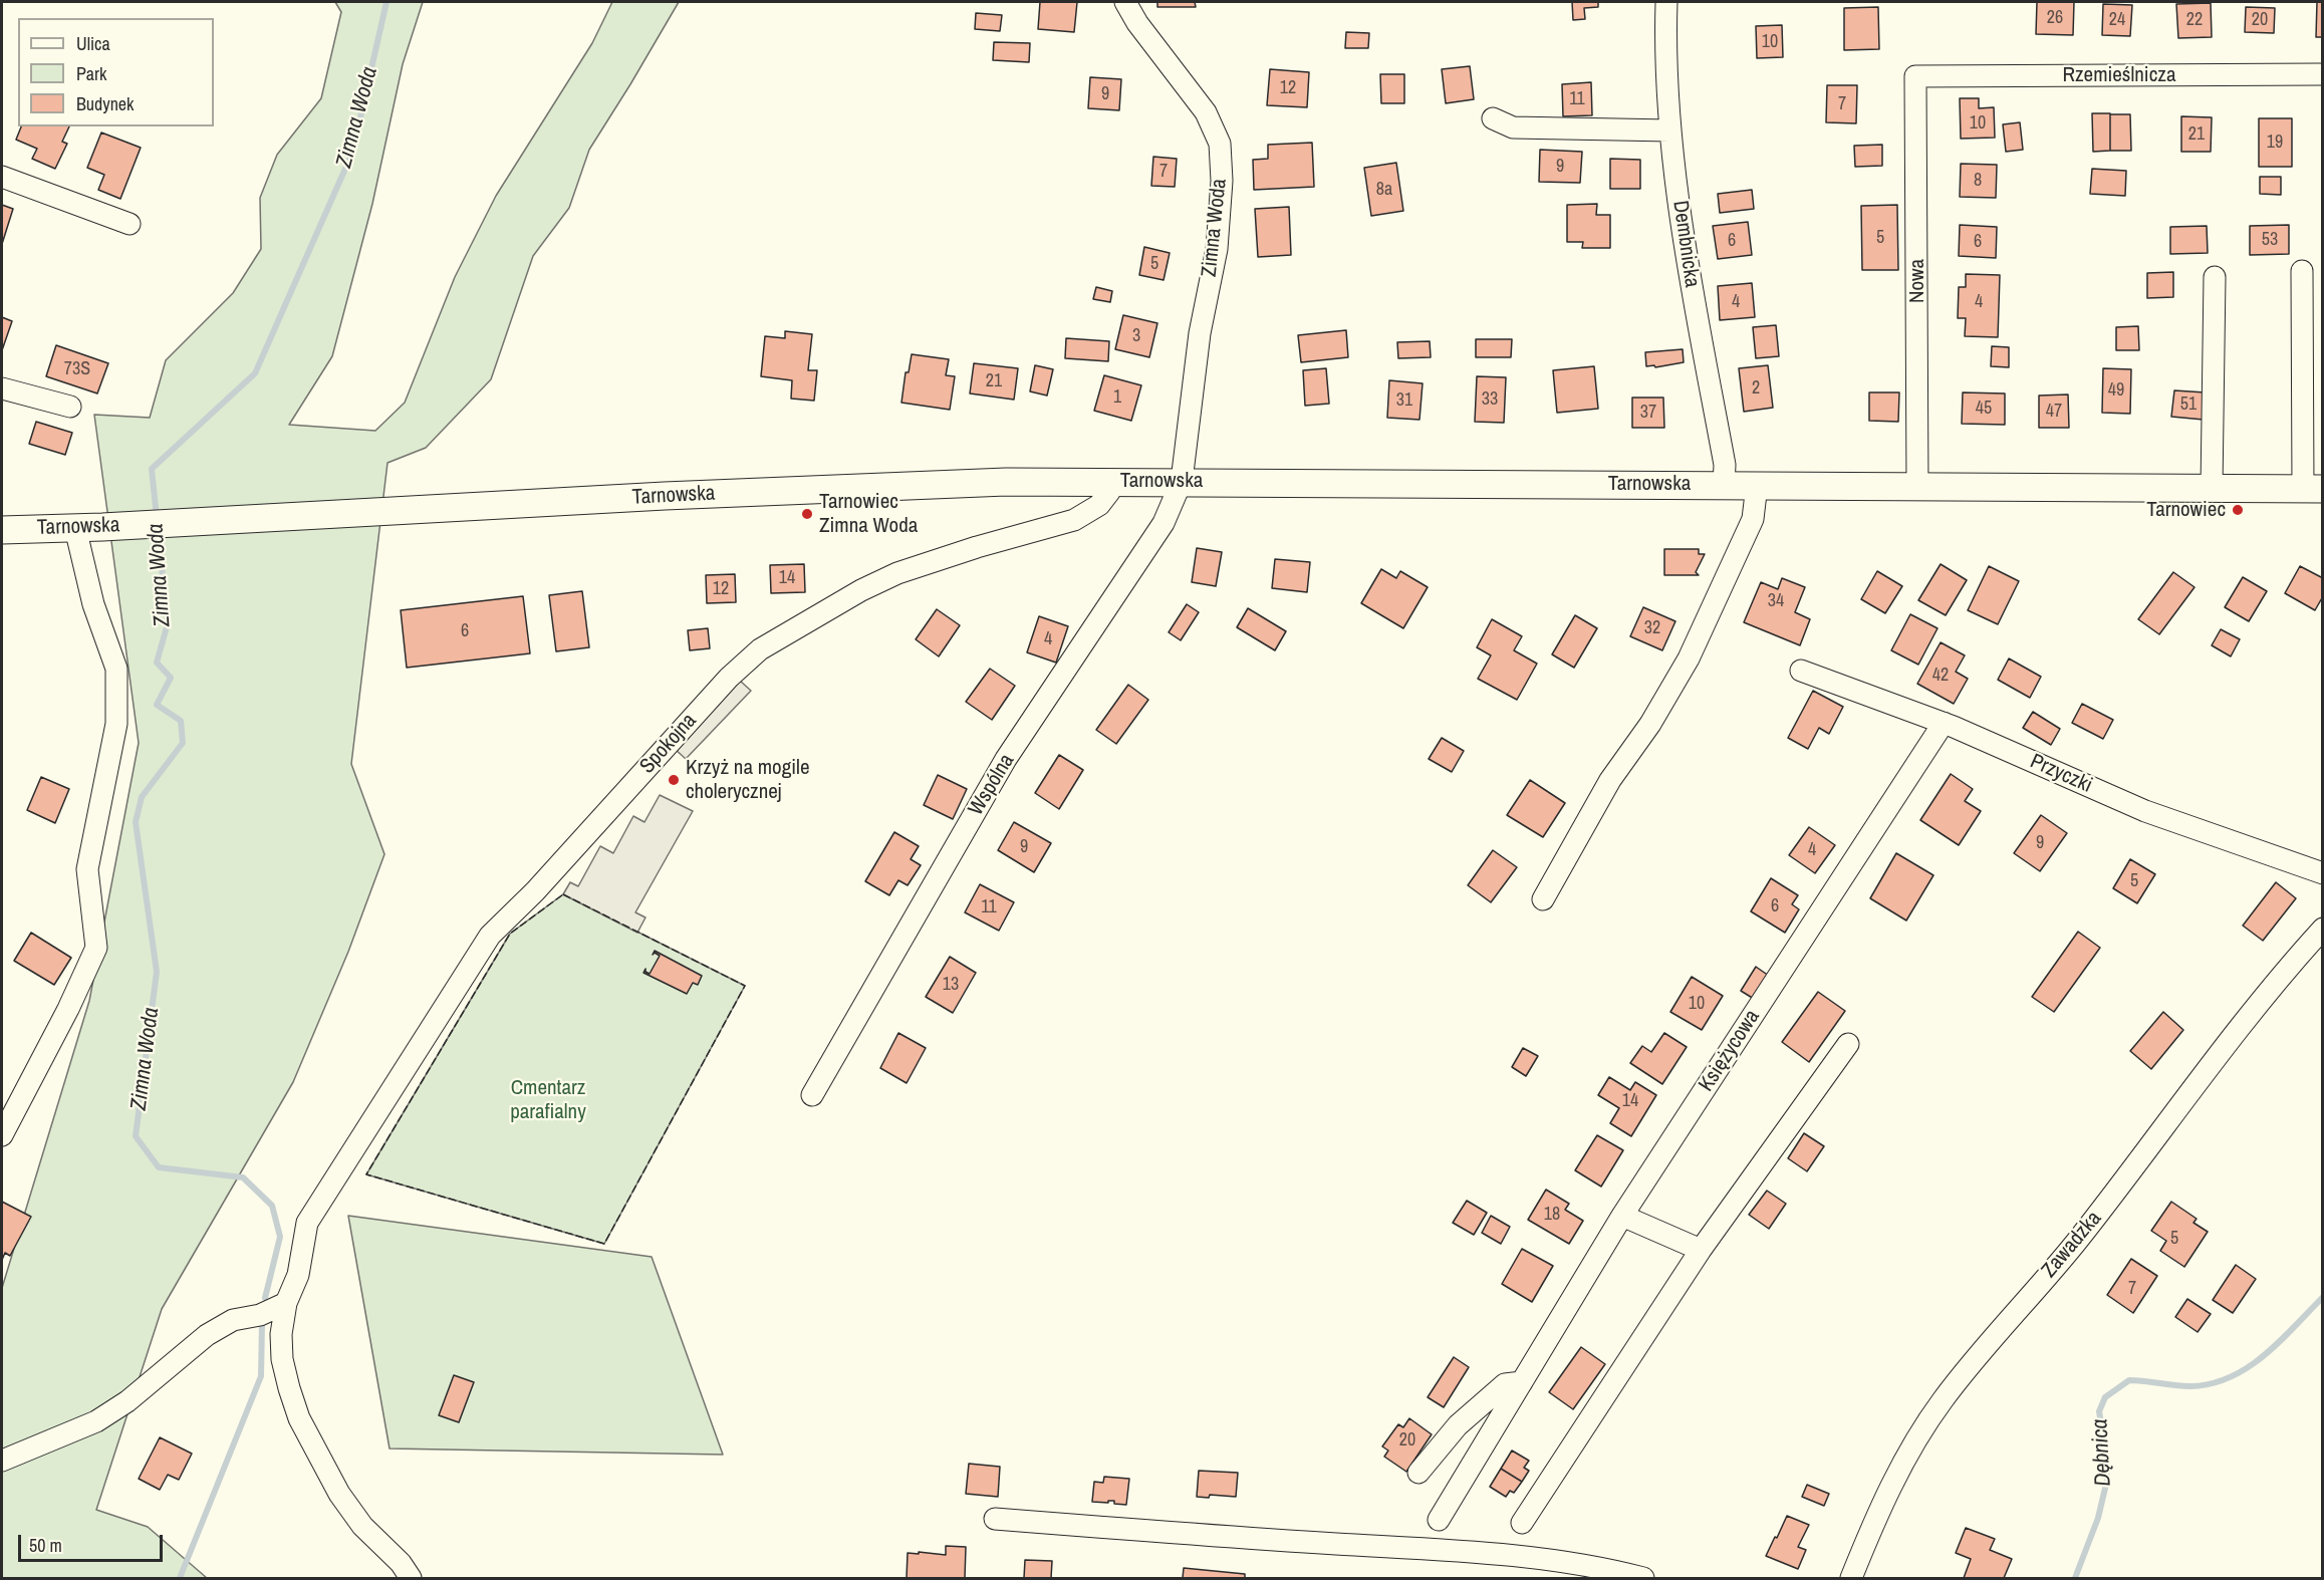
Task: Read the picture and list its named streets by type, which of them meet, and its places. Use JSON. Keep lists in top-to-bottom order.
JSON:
{
  "streets": {
    "main road": ["Tarnowska"],
    "street": [
      "Rzemieślnicza",
      "Zimna Woda",
      "Dembnicka",
      "Nowa",
      "Spokojna",
      "Przyczki",
      "Wspólna",
      "Księżycowa",
      "Zawadzka"
    ]
  },
  "crossings": [
    ["Rzemieślnicza", "Nowa"],
    ["Zimna Woda", "Tarnowska"],
    ["Zimna Woda", "Wspólna"],
    ["Dembnicka", "Tarnowska"],
    ["Nowa", "Tarnowska"],
    ["Tarnowska", "Spokojna"],
    ["Tarnowska", "Wspólna"],
    ["Przyczki", "Księżycowa"]
  ],
  "water": ["Zimna Woda", "Dębnica"],
  "parks": ["Cmentarz parafialny"],
  "places": ["Tarnowiec", "Tarnowiec Zimna Woda", "Krzyż na mogile cholerycznej"],
  "house_numbers": [
    "26",
    "24",
    "22",
    "20",
    "10",
    "12",
    "9",
    "11",
    "7",
    "10",
    "21",
    "19",
    "9",
    "7",
    "8",
    "8a",
    "5",
    "53",
    "6",
    "6",
    "5",
    "4",
    "4",
    "3",
    "73S",
    "21",
    "2",
    "49",
    "1",
    "33",
    "31",
    "51",
    "45",
    "47",
    "37",
    "14",
    "12",
    "34",
    "32",
    "6",
    "4",
    "42",
    "9",
    "9",
    "4",
    "5",
    "6",
    "11",
    "13",
    "10",
    "14",
    "18",
    "5",
    "7",
    "20"
  ],
  "legend": ["Ulica", "Park", "Budynek"],
  "scale_bar": "50 m"
}
